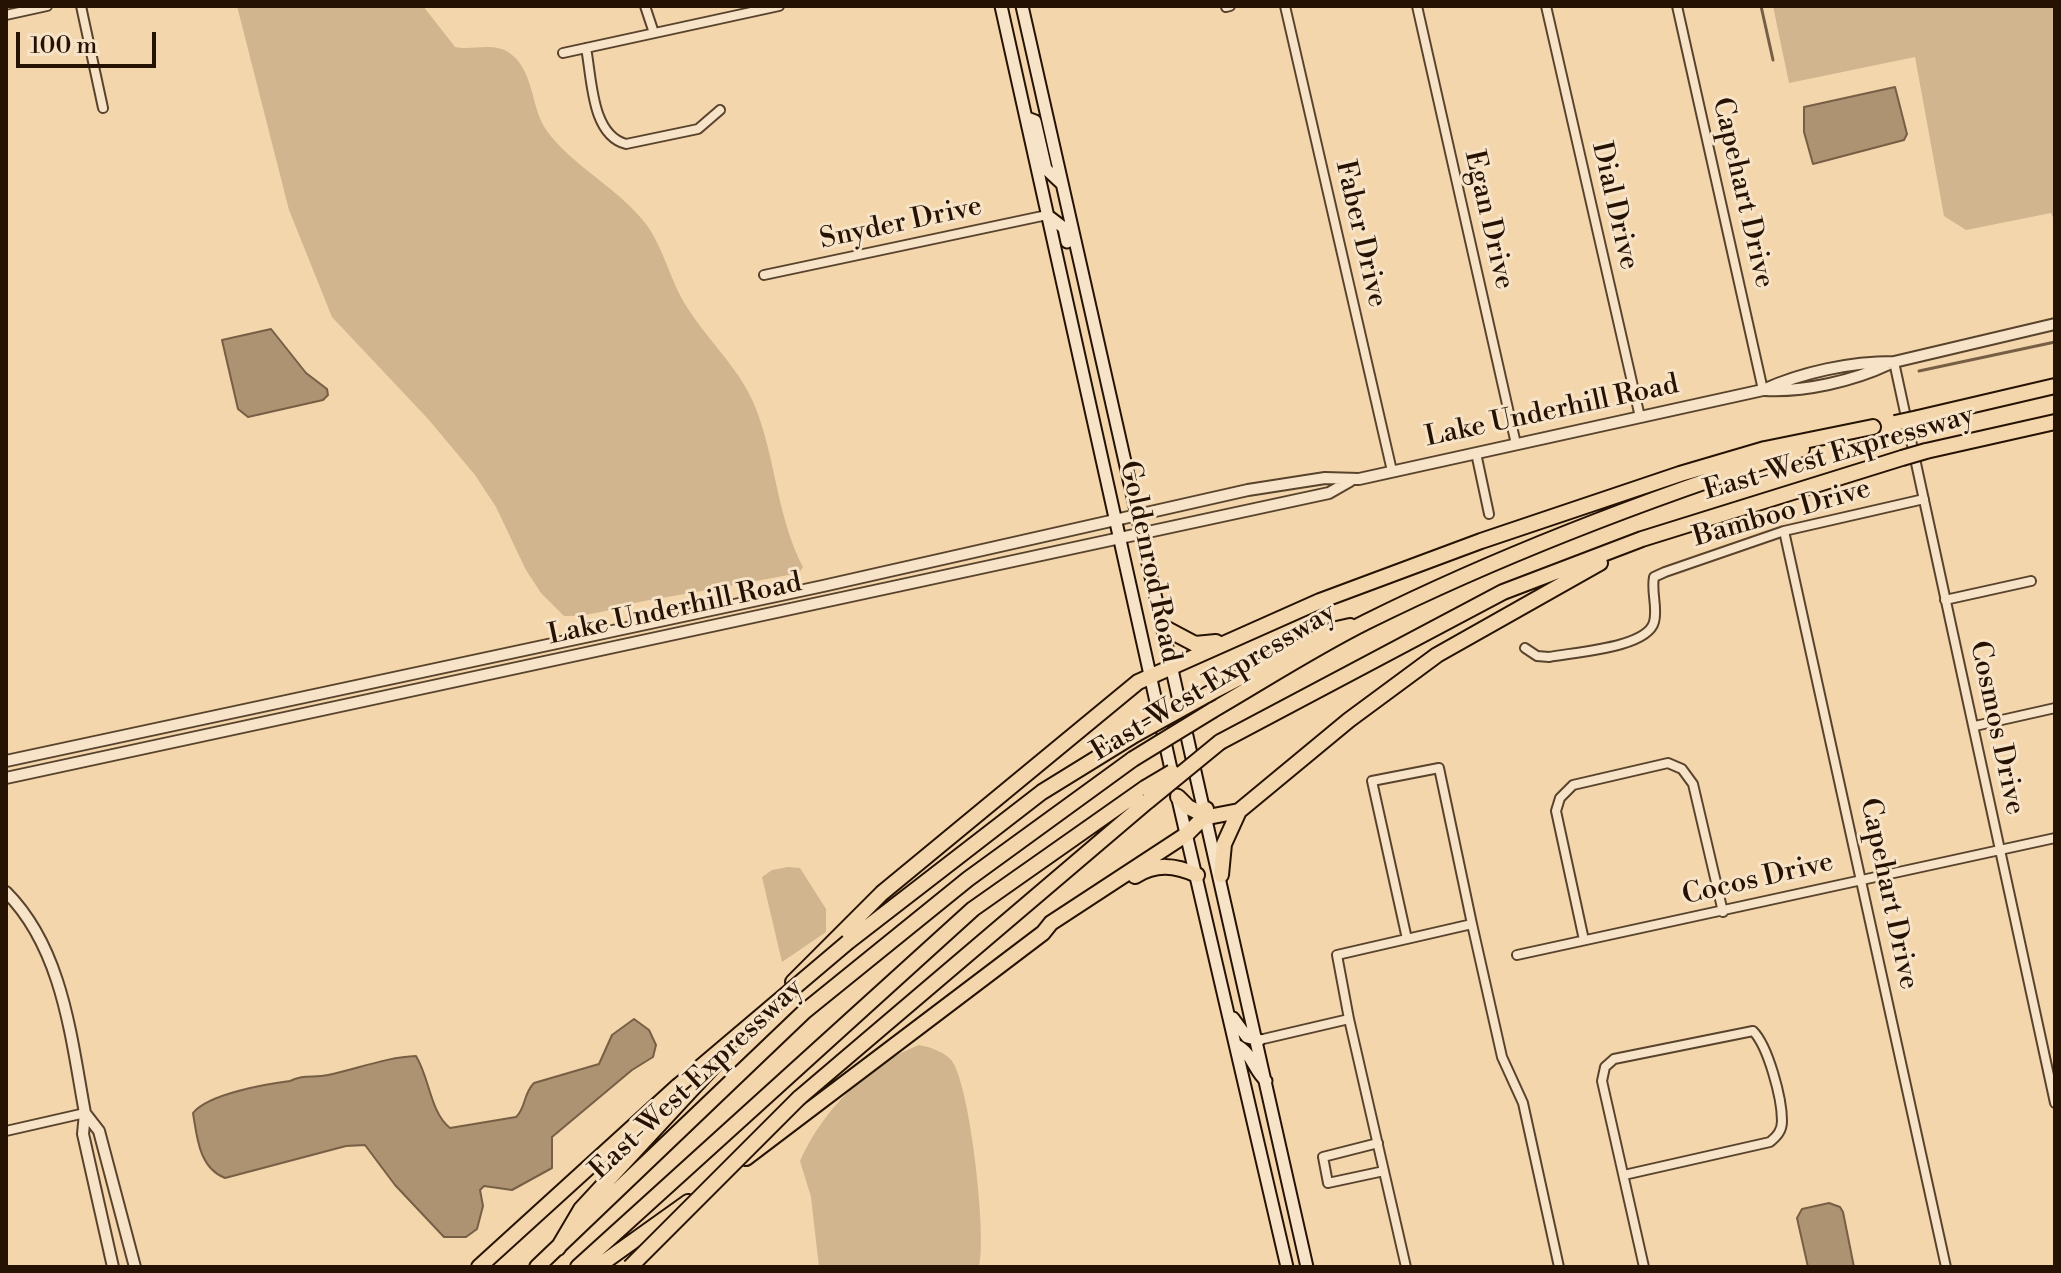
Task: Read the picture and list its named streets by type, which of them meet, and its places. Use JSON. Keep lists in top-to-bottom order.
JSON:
{
  "streets": {
    "highway": ["East-West Expressway"],
    "main road": ["Goldenrod Road"],
    "street": [
      "Capehart Drive",
      "Dial Drive",
      "Egan Drive",
      "Snyder Drive",
      "Faber Drive",
      "Lake Underhill Road",
      "Bamboo Drive",
      "Cosmos Drive",
      "Cocos Drive"
    ]
  },
  "crossings": [
    ["Capehart Drive", "Lake Underhill Road"],
    ["Capehart Drive", "Bamboo Drive"],
    ["Capehart Drive", "Cocos Drive"],
    ["Dial Drive", "Lake Underhill Road"],
    ["Egan Drive", "Lake Underhill Road"],
    ["Snyder Drive", "Goldenrod Road"],
    ["Faber Drive", "Lake Underhill Road"],
    ["Lake Underhill Road", "Goldenrod Road"],
    ["Lake Underhill Road", "Cosmos Drive"],
    ["Bamboo Drive", "Cosmos Drive"],
    ["Cosmos Drive", "Cocos Drive"]
  ],
  "scale_bar": "100 m"
}
